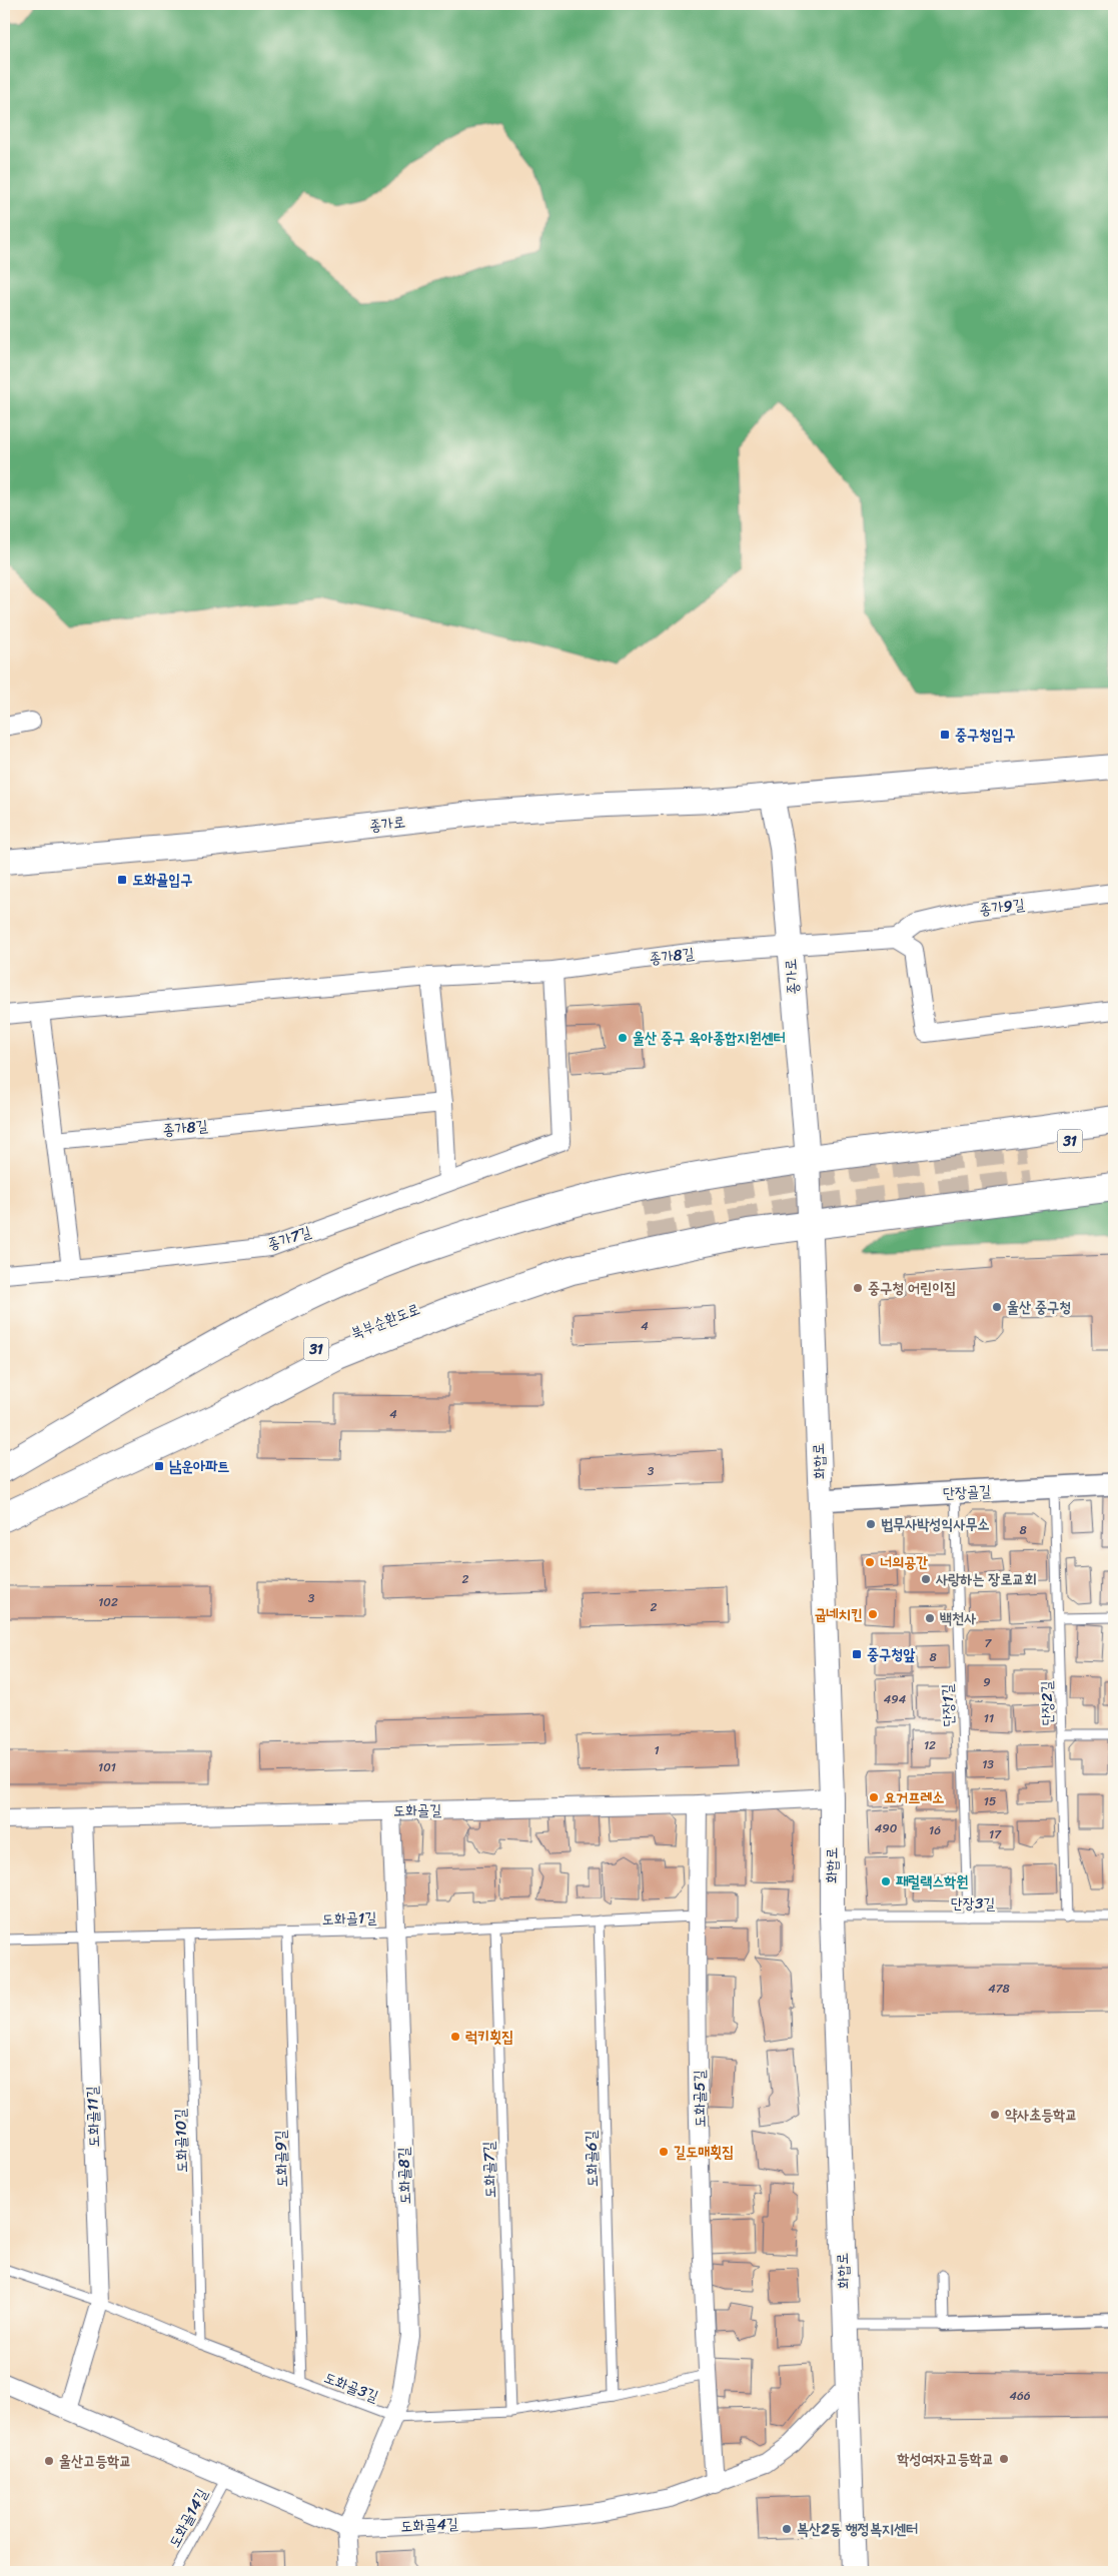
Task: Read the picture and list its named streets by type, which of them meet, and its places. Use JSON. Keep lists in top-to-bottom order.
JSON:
{
  "streets": {
    "main road": [
      "종가로",
      "31",
      "북부순환도로",
      "화합로"
    ],
    "street": [
      "종가9길",
      "종가8길",
      "종가7길",
      "단장골길",
      "도화골길",
      "도화골5길",
      "도화골11길",
      "도화골8길",
      "도화골4길"
    ],
    "lane": [
      "단장2길",
      "단장1길",
      "단장3길",
      "도화골1길",
      "도화골10길",
      "도화골9길",
      "도화골6길",
      "도화골7길",
      "도화골3길",
      "도화골14길"
    ]
  },
  "crossings": [
    ["종가로", "종가8길"],
    ["종가로", "화합로"],
    ["종가9길", "종가8길"],
    ["종가8길", "종가7길"],
    ["화합로", "단장골길"],
    ["화합로", "도화골길"],
    ["화합로", "단장3길"],
    ["화합로", "도화골4길"],
    ["단장골길", "단장2길"],
    ["단장골길", "단장1길"],
    ["단장2길", "단장3길"],
    ["단장1길", "단장3길"],
    ["도화골길", "도화골5길"],
    ["도화골길", "도화골11길"],
    ["도화골길", "도화골8길"],
    ["도화골1길", "도화골5길"],
    ["도화골1길", "도화골11길"],
    ["도화골1길", "도화골10길"],
    ["도화골1길", "도화골9길"],
    ["도화골1길", "도화골6길"],
    ["도화골1길", "도화골7길"],
    ["도화골1길", "도화골8길"],
    ["도화골5길", "도화골3길"],
    ["도화골5길", "도화골4길"],
    ["도화골11길", "도화골3길"],
    ["도화골11길", "도화골4길"],
    ["도화골10길", "도화골3길"],
    ["도화골9길", "도화골3길"],
    ["도화골6길", "도화골3길"],
    ["도화골7길", "도화골3길"],
    ["도화골8길", "도화골3길"],
    ["도화골8길", "도화골4길"],
    ["도화골14길", "도화골4길"]
  ],
  "places": {
    "transit": [
      "중구청입구",
      "도화골입구",
      "남운아파트",
      "중구청앞"
    ],
    "other": [
      "울산 중구 육아종합지원센터",
      "중구청 어린이집",
      "울산 중구청",
      "법무사박성익사무소",
      "너의공간",
      "사랑하는 장로교회",
      "굽네치킨",
      "백천사",
      "요거프레소",
      "패럴랙스학원",
      "럭키횟집",
      "약사초등학교",
      "길도매횟집",
      "학성여자고등학교",
      "울산고등학교",
      "복산2동 행정복지센터"
    ]
  },
  "house_numbers": [
    "4",
    "4",
    "3",
    "8",
    "2",
    "3",
    "102",
    "2",
    "7",
    "8",
    "9",
    "494",
    "11",
    "12",
    "1",
    "13",
    "101",
    "15",
    "490",
    "16",
    "17",
    "478",
    "466"
  ]
}
